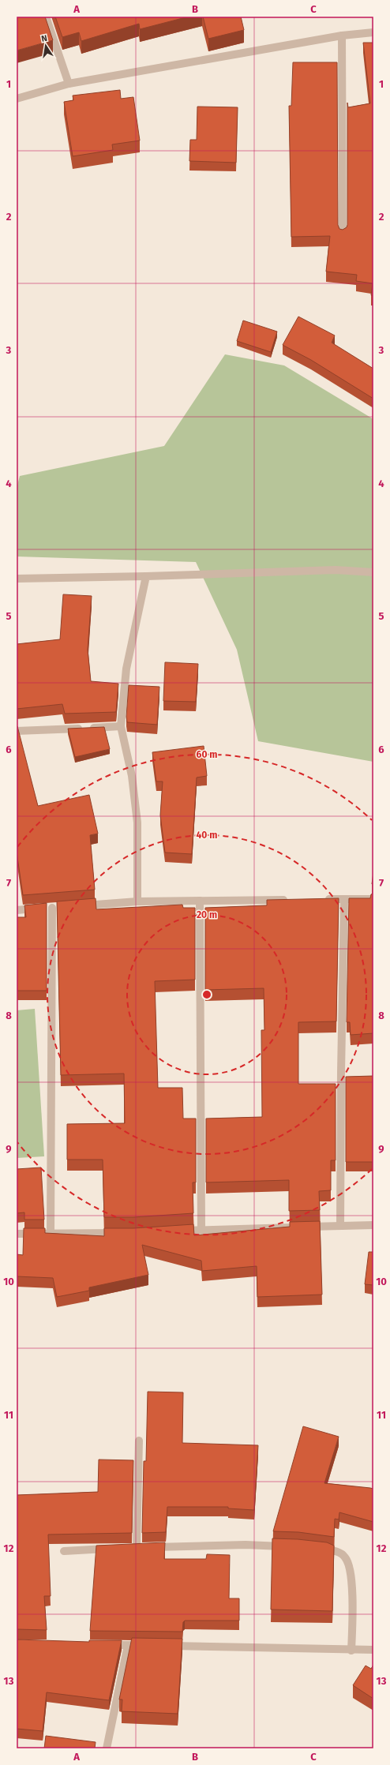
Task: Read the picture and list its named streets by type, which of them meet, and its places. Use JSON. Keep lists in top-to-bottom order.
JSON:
{
  "north": "top",
  "grid": {
    "columns": ["A", "B", "C"],
    "rows": [
      "1",
      "2",
      "3",
      "4",
      "5",
      "6",
      "7",
      "8",
      "9",
      "10",
      "11",
      "12",
      "13"
    ]
  },
  "rings": ["60 m", "40 m", "20 m"]
}
